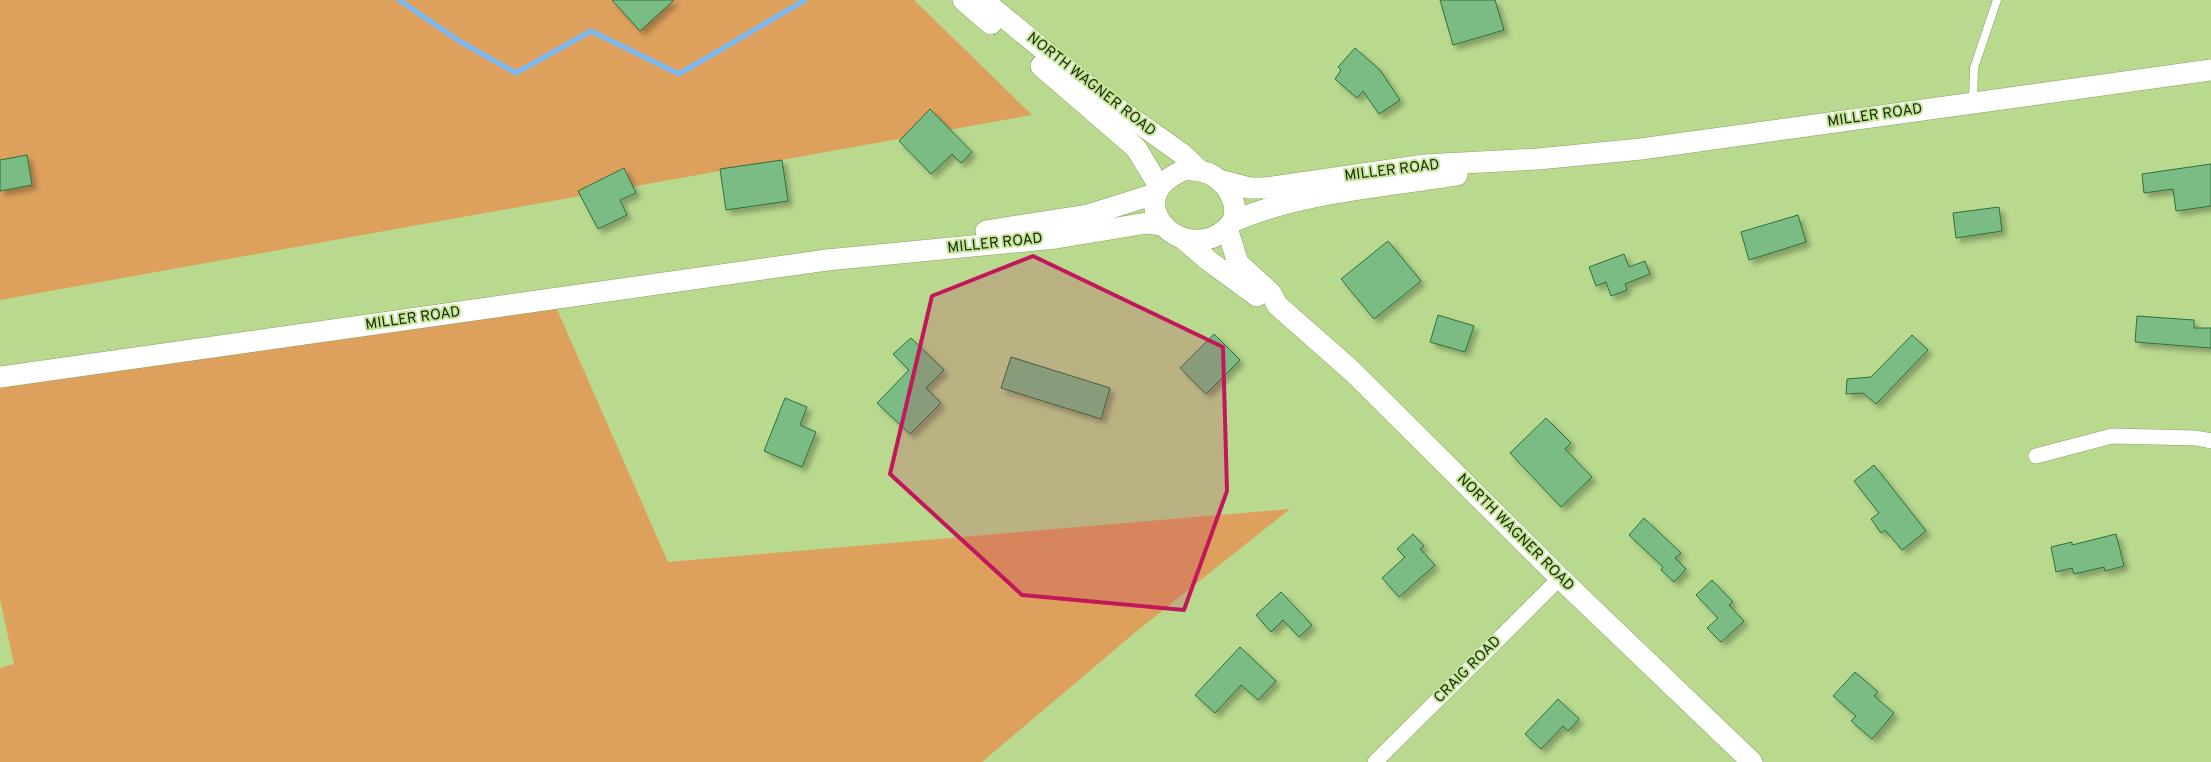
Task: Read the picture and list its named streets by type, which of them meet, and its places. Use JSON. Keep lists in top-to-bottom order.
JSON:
{
  "streets": {
    "main road": ["NORTH WAGNER ROAD", "MILLER ROAD"],
    "street": ["CRAIG ROAD"]
  },
  "crossings": [
    ["NORTH WAGNER ROAD", "MILLER ROAD"],
    ["NORTH WAGNER ROAD", "CRAIG ROAD"]
  ]
}
